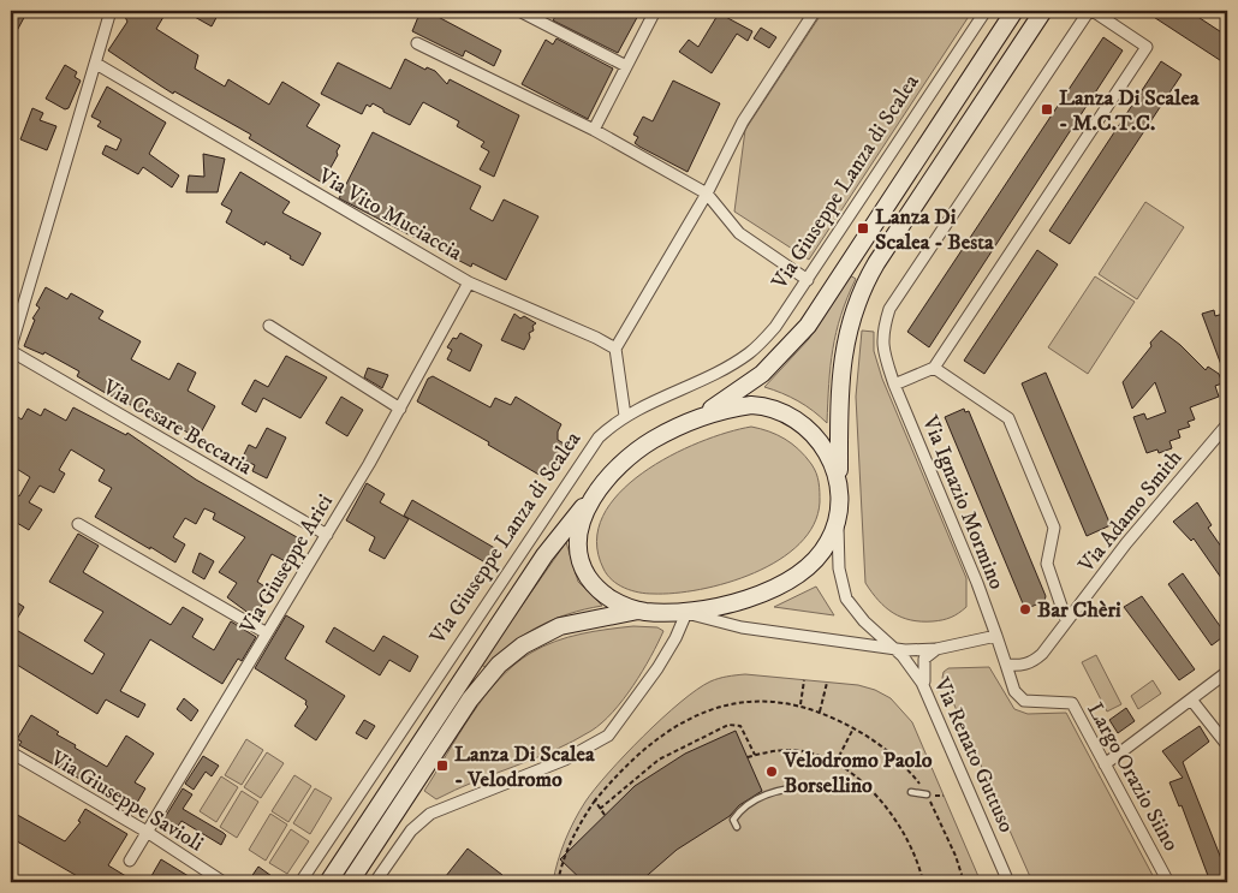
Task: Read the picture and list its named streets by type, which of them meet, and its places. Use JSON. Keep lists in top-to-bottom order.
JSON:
{
  "streets": {
    "street": [
      "Via Giuseppe Lanza di Scalea",
      "Via Vito Muciaccia",
      "Via Cesare Beccaria",
      "Via Ignazio Mormino",
      "Via Adamo Smith",
      "Via Giuseppe Arici",
      "Via Renato Guttuso",
      "Largo Orazio Siino",
      "Via Giuseppe Savioli"
    ]
  },
  "crossings": [
    ["Via Vito Muciaccia", "Via Giuseppe Arici"],
    ["Via Cesare Beccaria", "Via Giuseppe Arici"],
    ["Via Ignazio Mormino", "Via Adamo Smith"],
    ["Via Ignazio Mormino", "Largo Orazio Siino"],
    ["Via Adamo Smith", "Largo Orazio Siino"],
    ["Via Giuseppe Arici", "Via Giuseppe Savioli"]
  ],
  "places": {
    "transit": ["Lanza Di Scalea - M.C.T.C.", "Lanza Di Scalea - Besta", "Lanza Di Scalea - Velodromo"],
    "other": ["Bar Chèri", "Velodromo Paolo Borsellino"]
  }
}
